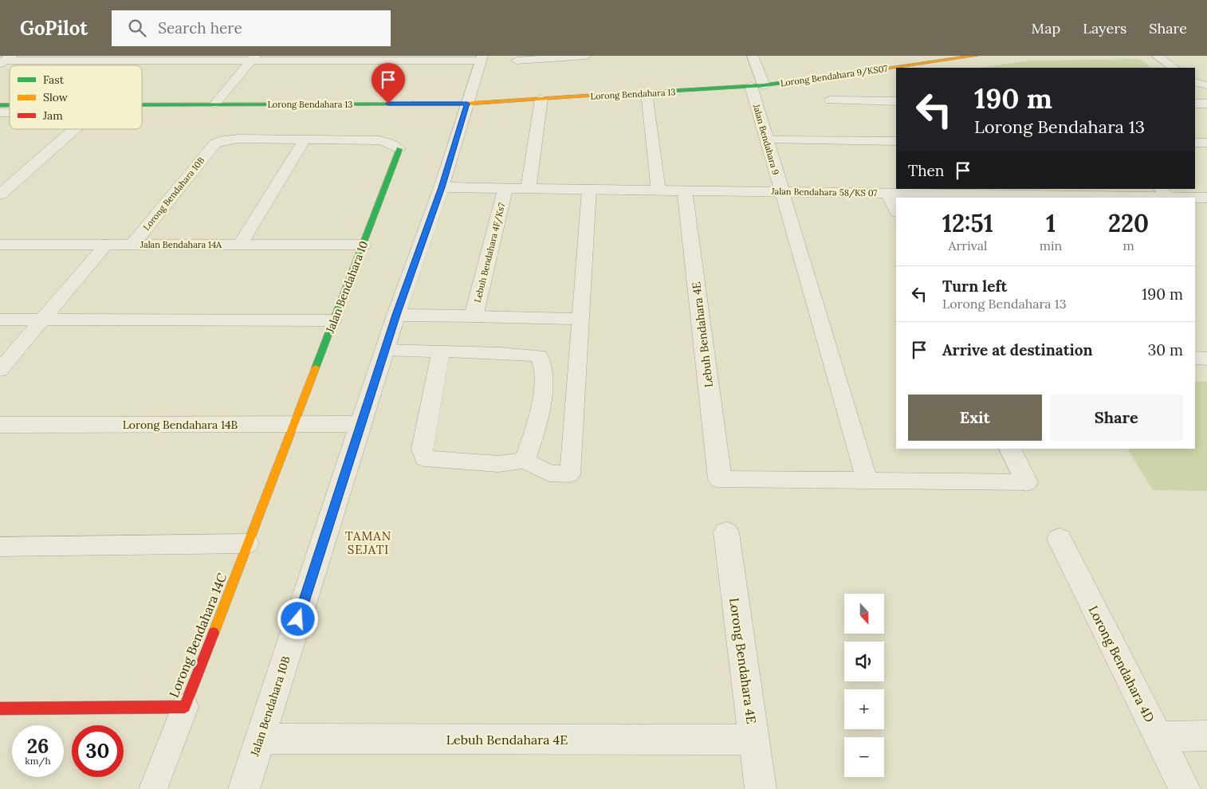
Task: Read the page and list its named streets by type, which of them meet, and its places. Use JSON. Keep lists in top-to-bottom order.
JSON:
{
  "streets": {
    "street": [
      "Lorong Bendahara 9/KS07",
      "Lorong Bendahara 13",
      "Jalan Bendahara 9",
      "Jalan Bendahara 58/KS 07",
      "Lorong Bendahara 10B",
      "Jalan Bendahara 14A",
      "Lebuh Bendahara 4F/Ks7",
      "Jalan Bendahara 10",
      "Lebuh Bendahara 4E",
      "Lorong Bendahara 14B",
      "Lorong Bendahara 14C",
      "Lorong Bendahara 4E",
      "Lorong Bendahara 4D",
      "Jalan Bendahara 10B"
    ]
  },
  "crossings": [
    ["Lorong Bendahara 9/KS07", "Lorong Bendahara 13"],
    ["Lorong Bendahara 9/KS07", "Jalan Bendahara 9"],
    ["Lorong Bendahara 13", "Jalan Bendahara 9"],
    ["Lorong Bendahara 13", "Jalan Bendahara 10B"],
    ["Jalan Bendahara 9", "Jalan Bendahara 58/KS 07"],
    ["Jalan Bendahara 58/KS 07", "Lebuh Bendahara 4F/Ks7"],
    ["Jalan Bendahara 58/KS 07", "Lebuh Bendahara 4E"],
    ["Jalan Bendahara 58/KS 07", "Jalan Bendahara 10B"],
    ["Lorong Bendahara 10B", "Jalan Bendahara 14A"],
    ["Jalan Bendahara 14A", "Jalan Bendahara 10"],
    ["Jalan Bendahara 10", "Lorong Bendahara 14B"],
    ["Jalan Bendahara 10", "Lorong Bendahara 14C"],
    ["Lebuh Bendahara 4E", "Lorong Bendahara 4E"],
    ["Lebuh Bendahara 4E", "Jalan Bendahara 10B"],
    ["Lorong Bendahara 14B", "Lorong Bendahara 14C"],
    ["Lorong Bendahara 14B", "Jalan Bendahara 10B"]
  ],
  "districts": ["TAMAN SEJATI"],
  "legend": ["Fast", "Slow", "Jam"],
  "north": "bottom",
  "page": {
    "header": "GoPilot",
    "search": "Search here",
    "nav": ["Map", "Layers", "Share"],
    "turn": ["190 m", "Lorong Bendahara 13"],
    "then": "Then",
    "eta": [
      "12:51",
      "Arrival",
      "1",
      "min",
      "220",
      "m"
    ],
    "list": [
      {
        "name": "Turn left",
        "note": "Lorong Bendahara 13",
        "value": "190 m"
      },
      {
        "name": "Arrive at destination",
        "value": "30 m"
      }
    ],
    "buttons": ["Exit", "Share"],
    "map_buttons": ["+", "−"],
    "speed": "26 km/h",
    "limit": "30"
  }
}
